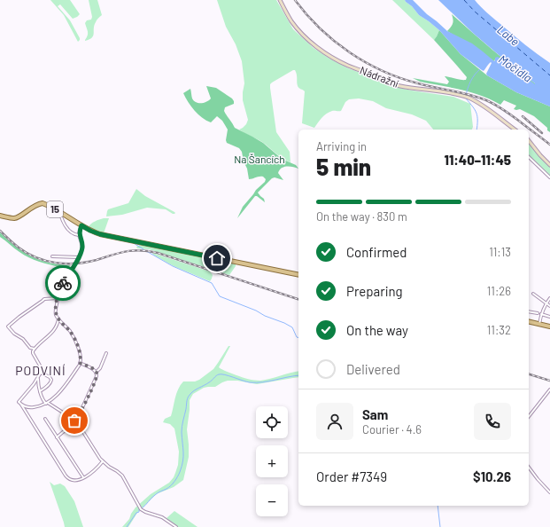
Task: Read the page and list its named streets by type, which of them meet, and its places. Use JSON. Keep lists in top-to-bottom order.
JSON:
{
  "streets": {
    "main road": ["Nádražní", "15"]
  },
  "districts": ["PODVINÍ"],
  "water": ["Labe", "Močidla"],
  "parks": ["Na Šancích"],
  "page": {
    "heading": ["5 min", "Arriving in", "11:40–11:45"],
    "panel": [
      "Sam",
      "Courier · 4.6",
      "Order #7349",
      "$10.26"
    ],
    "bar": "On the way · 830 m",
    "list": [
      ["Confirmed", "11:13"],
      ["Preparing", "11:26"],
      ["On the way", "11:32"],
      "Delivered"
    ],
    "map_buttons": ["+", "−"]
  }
}
